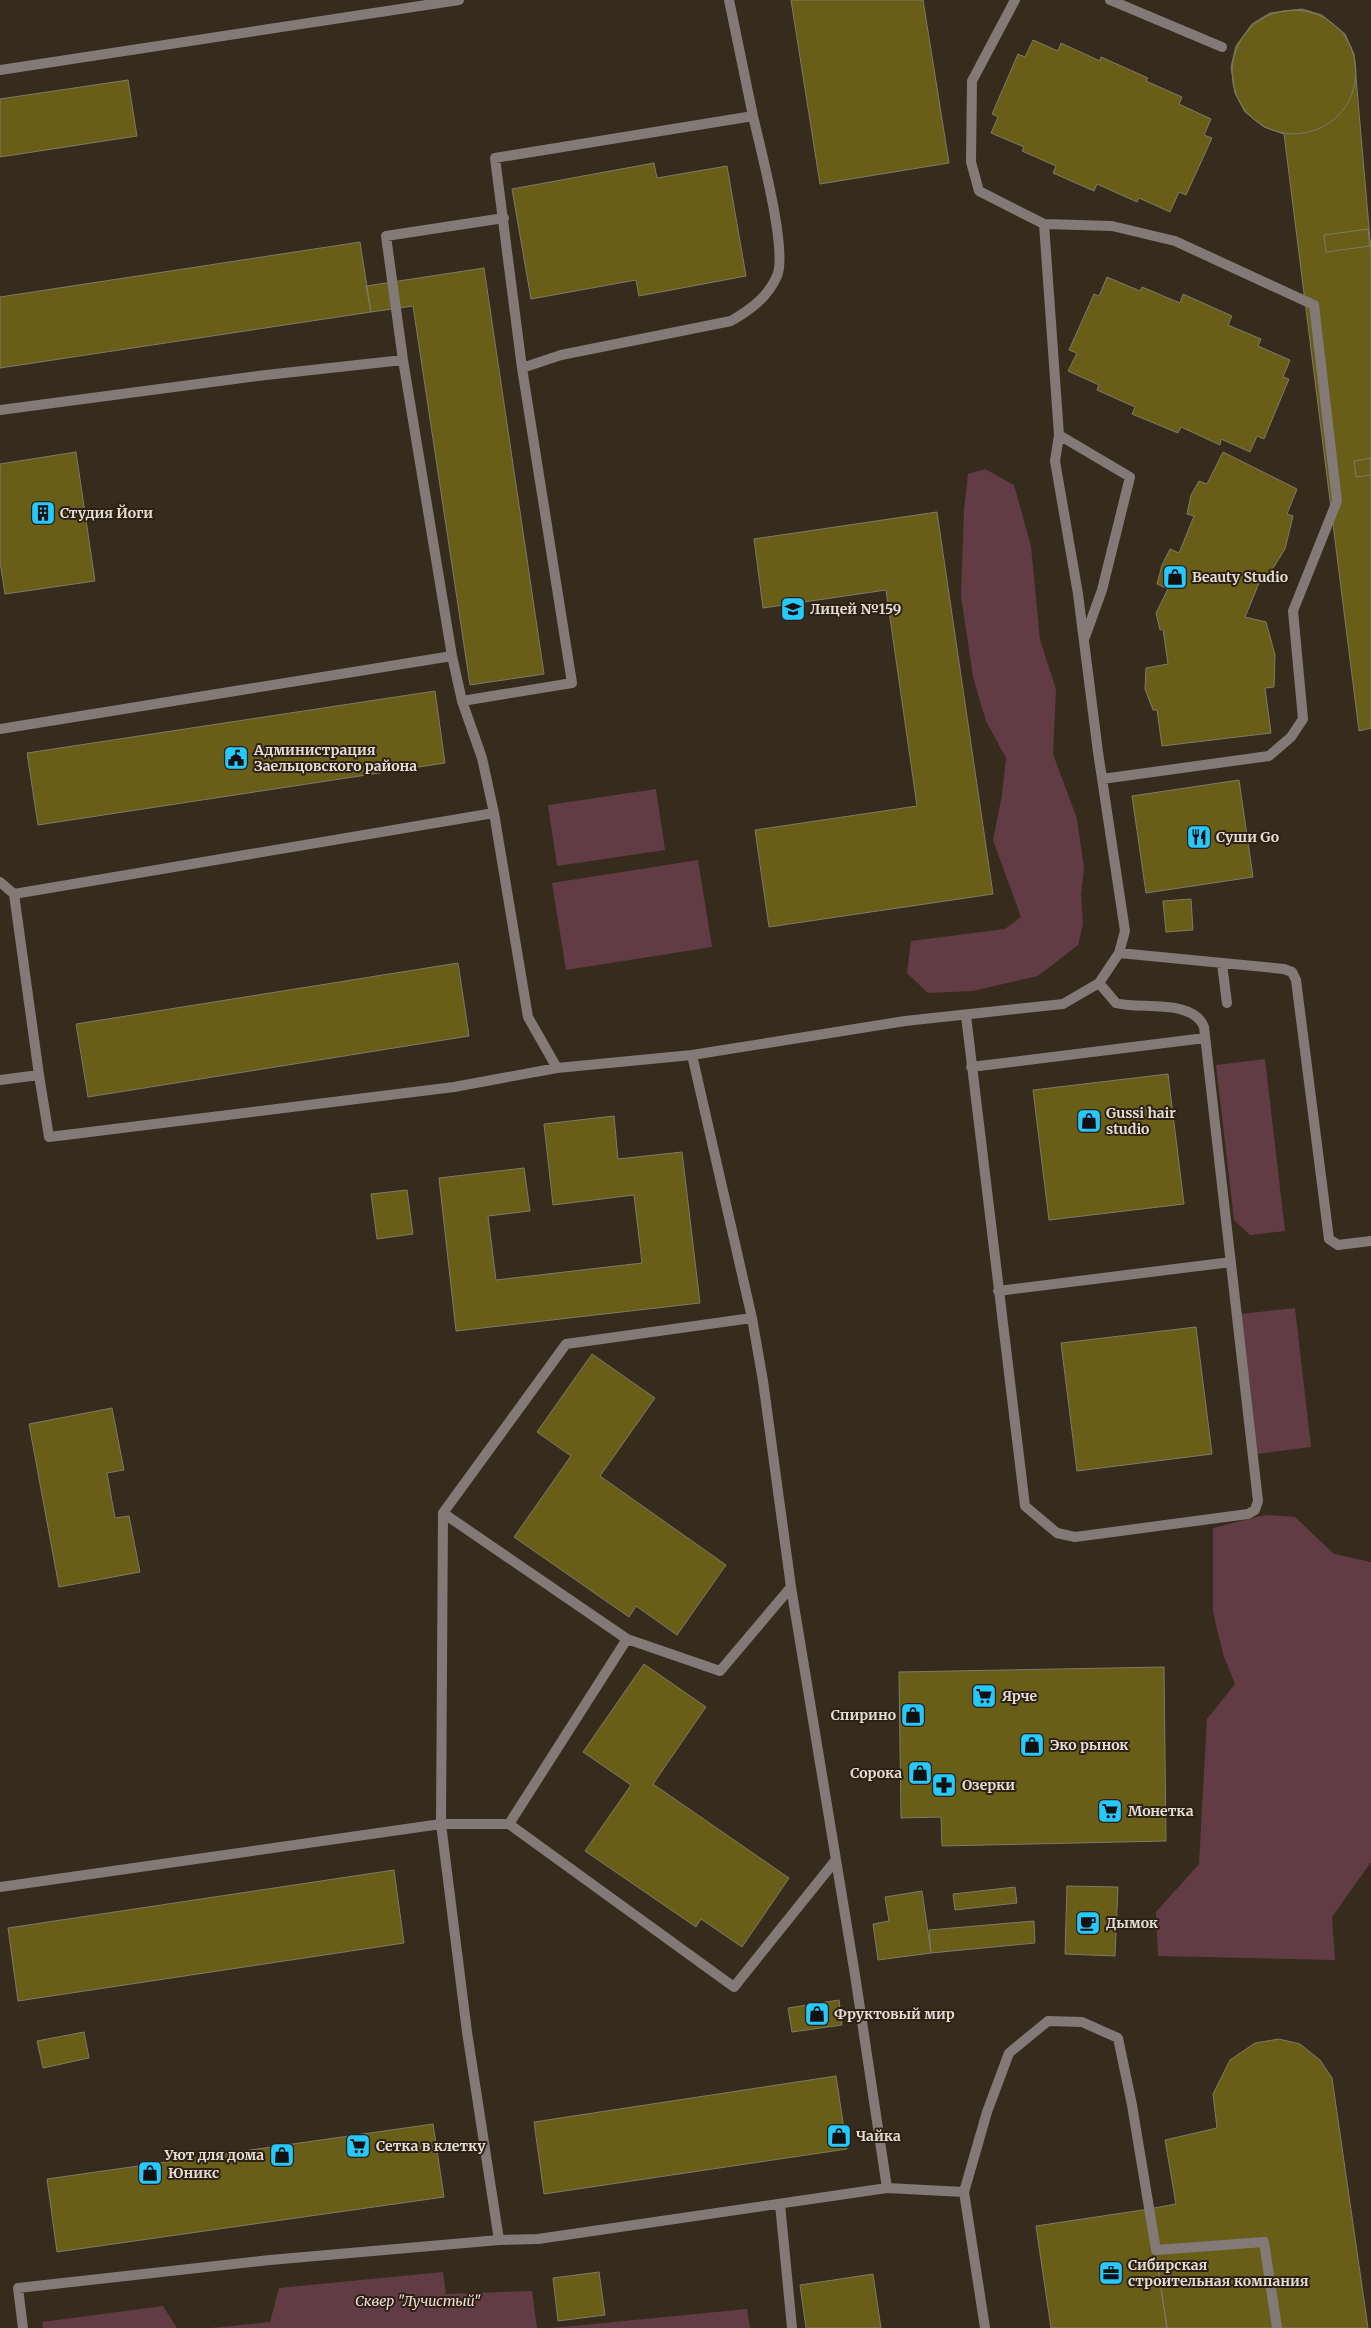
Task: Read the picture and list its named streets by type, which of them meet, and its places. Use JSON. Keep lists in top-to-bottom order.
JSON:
{
  "parks": ["Сквер \"Лучистый\""],
  "places": {
    "building": ["Студия Йоги"],
    "shop": [
      "Beauty Studio",
      "Gussi hair studio",
      "Спирино",
      "Эко рынок",
      "Сорока",
      "Фруктовый мир",
      "Чайка",
      "Уют для дома",
      "Юникс"
    ],
    "school or university": ["Лицей №159"],
    "public building": ["Администрация Заельцовского района"],
    "restaurant": ["Суши Go"],
    "supermarket": ["Ярче", "Монетка", "Сетка в клетку"],
    "pharmacy": ["Озерки"],
    "cafe": ["Дымок"],
    "office": ["Сибирская строительная компания"]
  }
}
